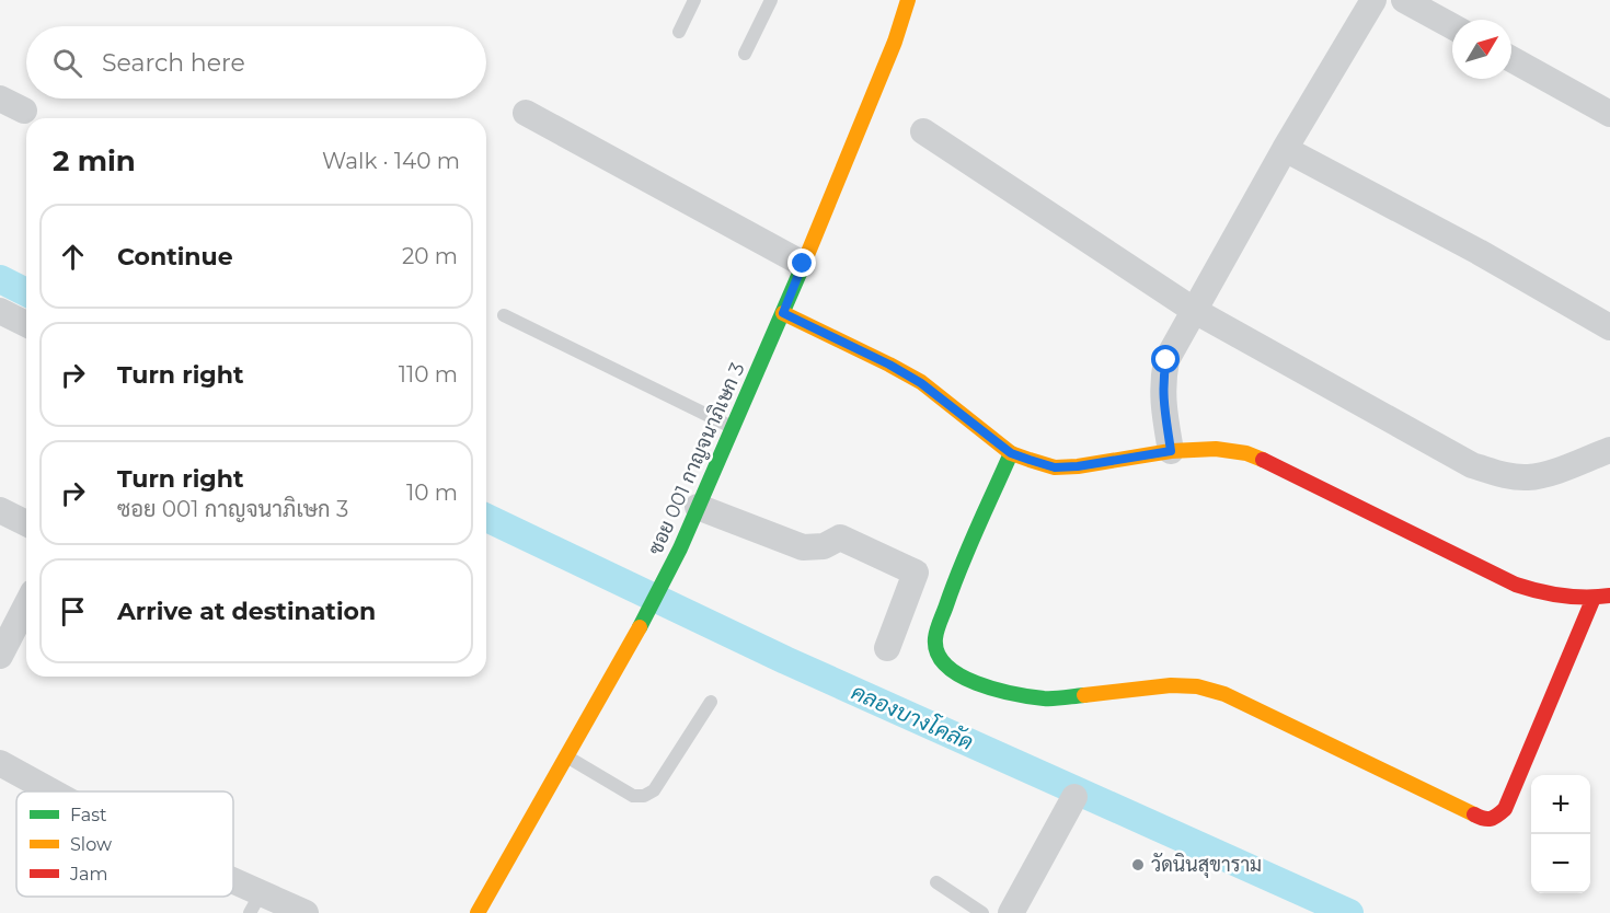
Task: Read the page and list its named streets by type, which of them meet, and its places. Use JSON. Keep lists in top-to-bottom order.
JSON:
{
  "streets": {
    "street": ["ซอย 001 กาญจนาภิเษก 3"]
  },
  "water": ["คลองบางโคลัด"],
  "places": ["วัดนินสุขาราม"],
  "legend": ["Fast", "Slow", "Jam"],
  "north": "top right",
  "page": {
    "search": "Search here",
    "heading": ["2 min", "Walk · 140 m"],
    "list": [
      ["Continue", "20 m"],
      ["Turn right", "110 m"],
      ["Turn right", "ซอย 001 กาญจนาภิเษก 3", "10 m"],
      "Arrive at destination"
    ],
    "map_buttons": ["+", "−"]
  }
}
